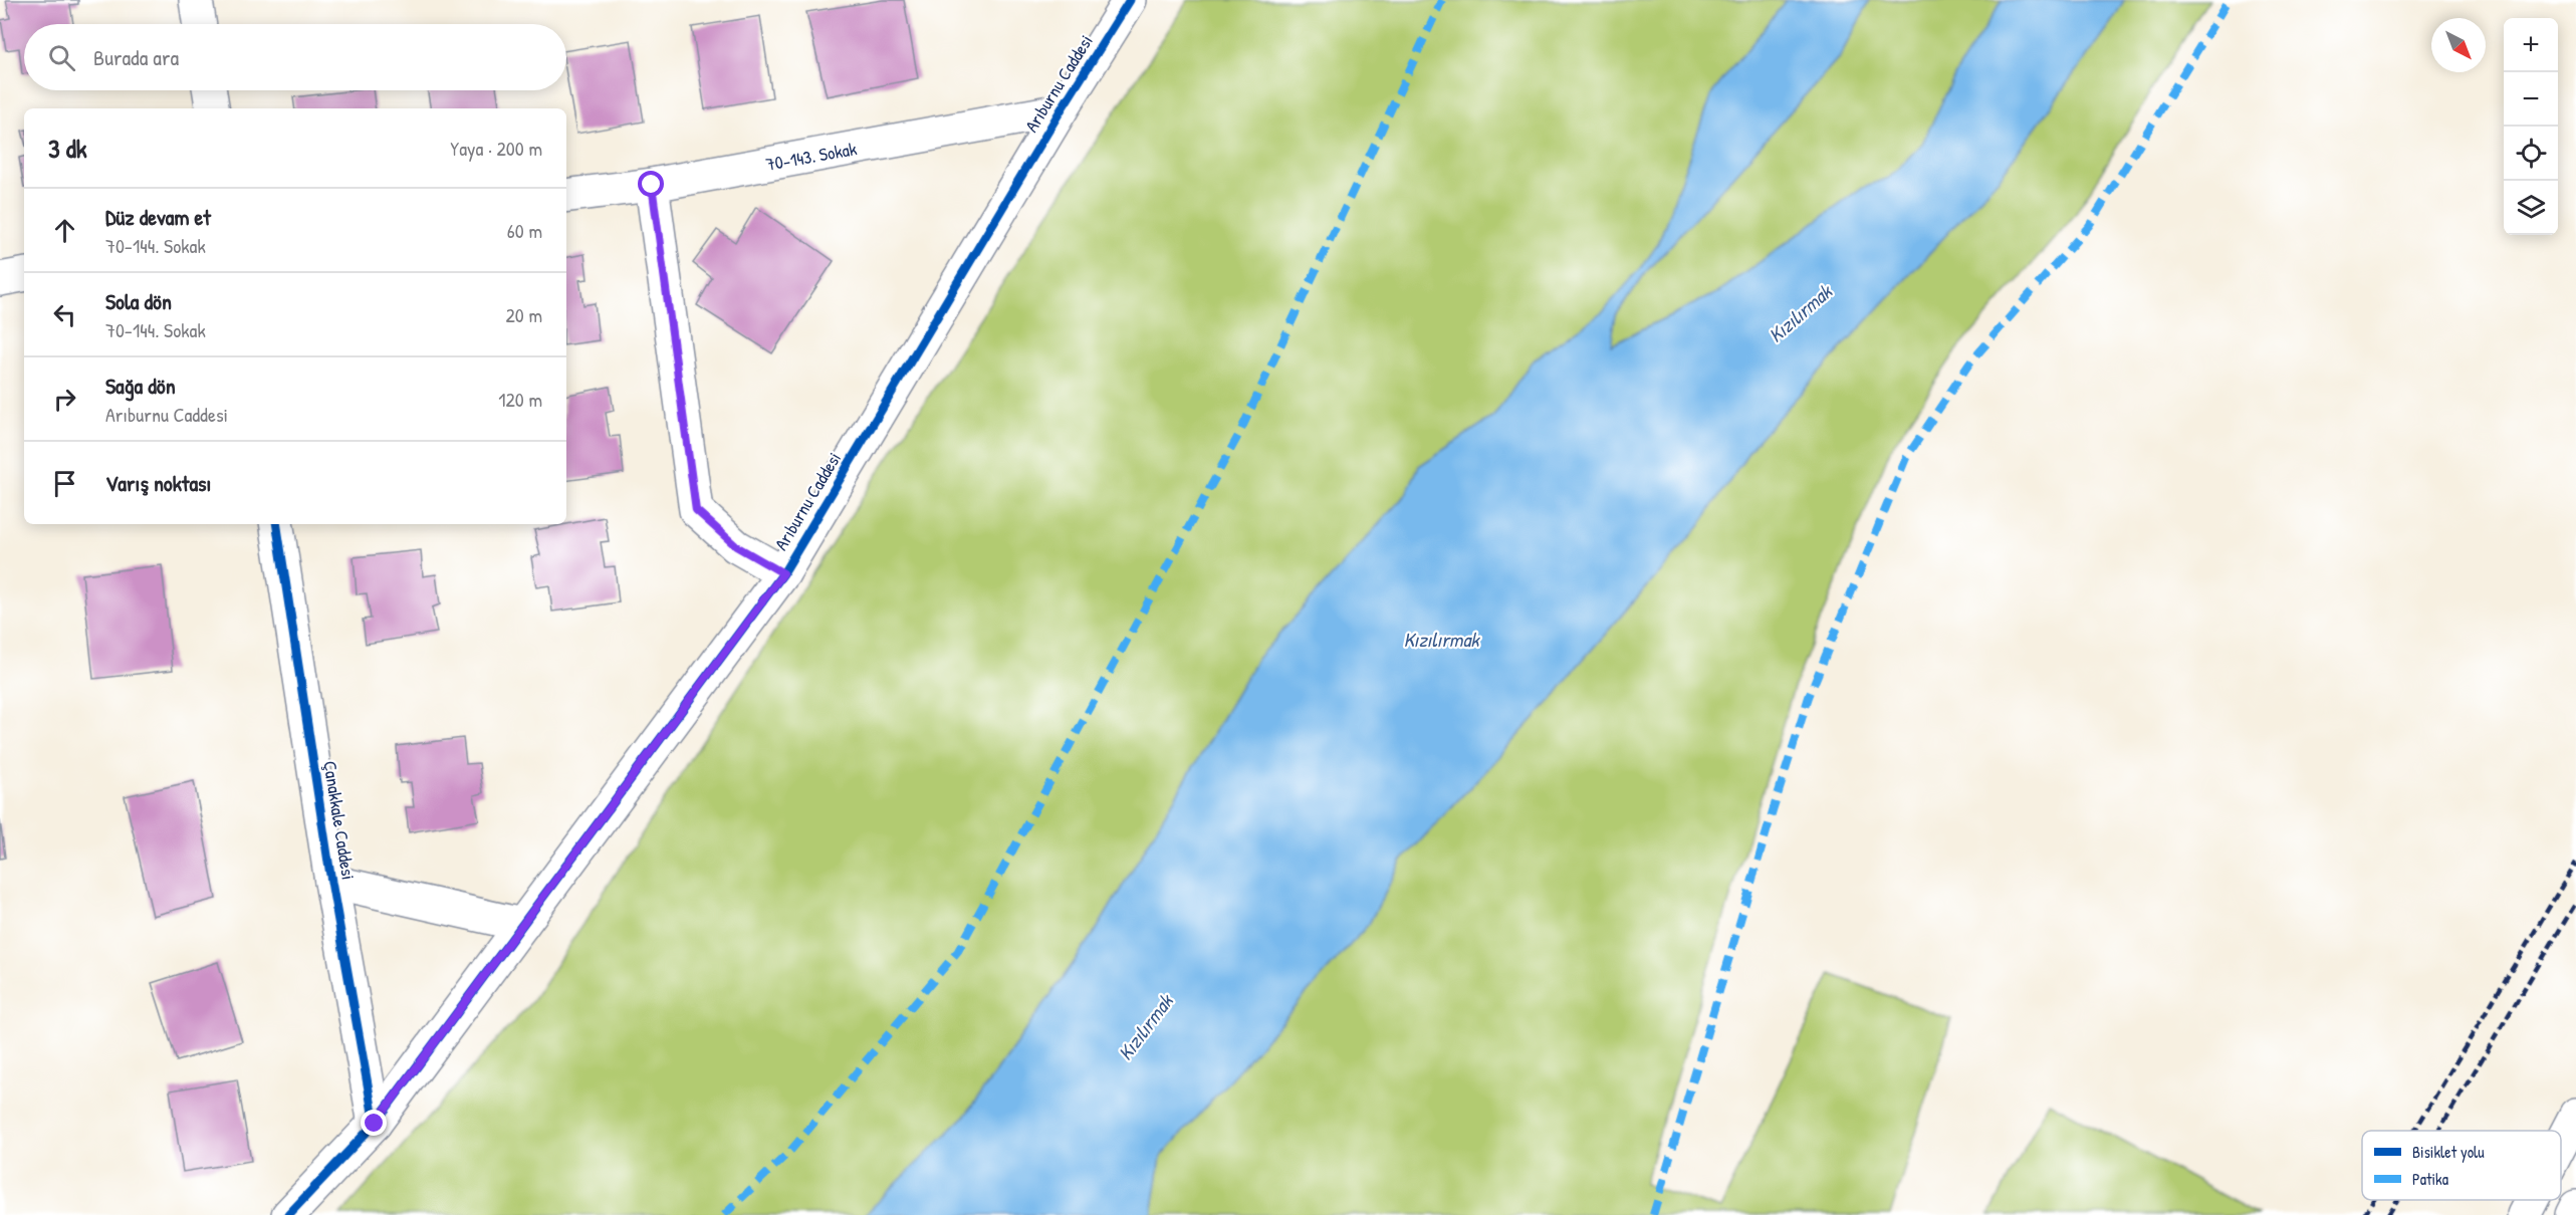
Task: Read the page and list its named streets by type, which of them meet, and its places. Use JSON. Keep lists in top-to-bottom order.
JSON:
{
  "streets": {
    "main road": ["Arıburnu Caddesi", "70-143. Sokak", "Çanakkale Caddesi"]
  },
  "crossings": [
    ["Arıburnu Caddesi", "70-143. Sokak"],
    ["Arıburnu Caddesi", "Çanakkale Caddesi"]
  ],
  "water": ["Kızılırmak"],
  "legend": ["Bisiklet yolu", "Patika"],
  "north": "bottom right",
  "page": {
    "map_buttons": ["+", "−"],
    "search": "Burada ara",
    "heading": ["3 dk", "Yaya · 200 m"],
    "list": [
      ["Düz devam et", "70-144. Sokak", "60 m"],
      ["Sola dön", "70-144. Sokak", "20 m"],
      ["Sağa dön", "Arıburnu Caddesi", "120 m"],
      "Varış noktası"
    ]
  }
}
